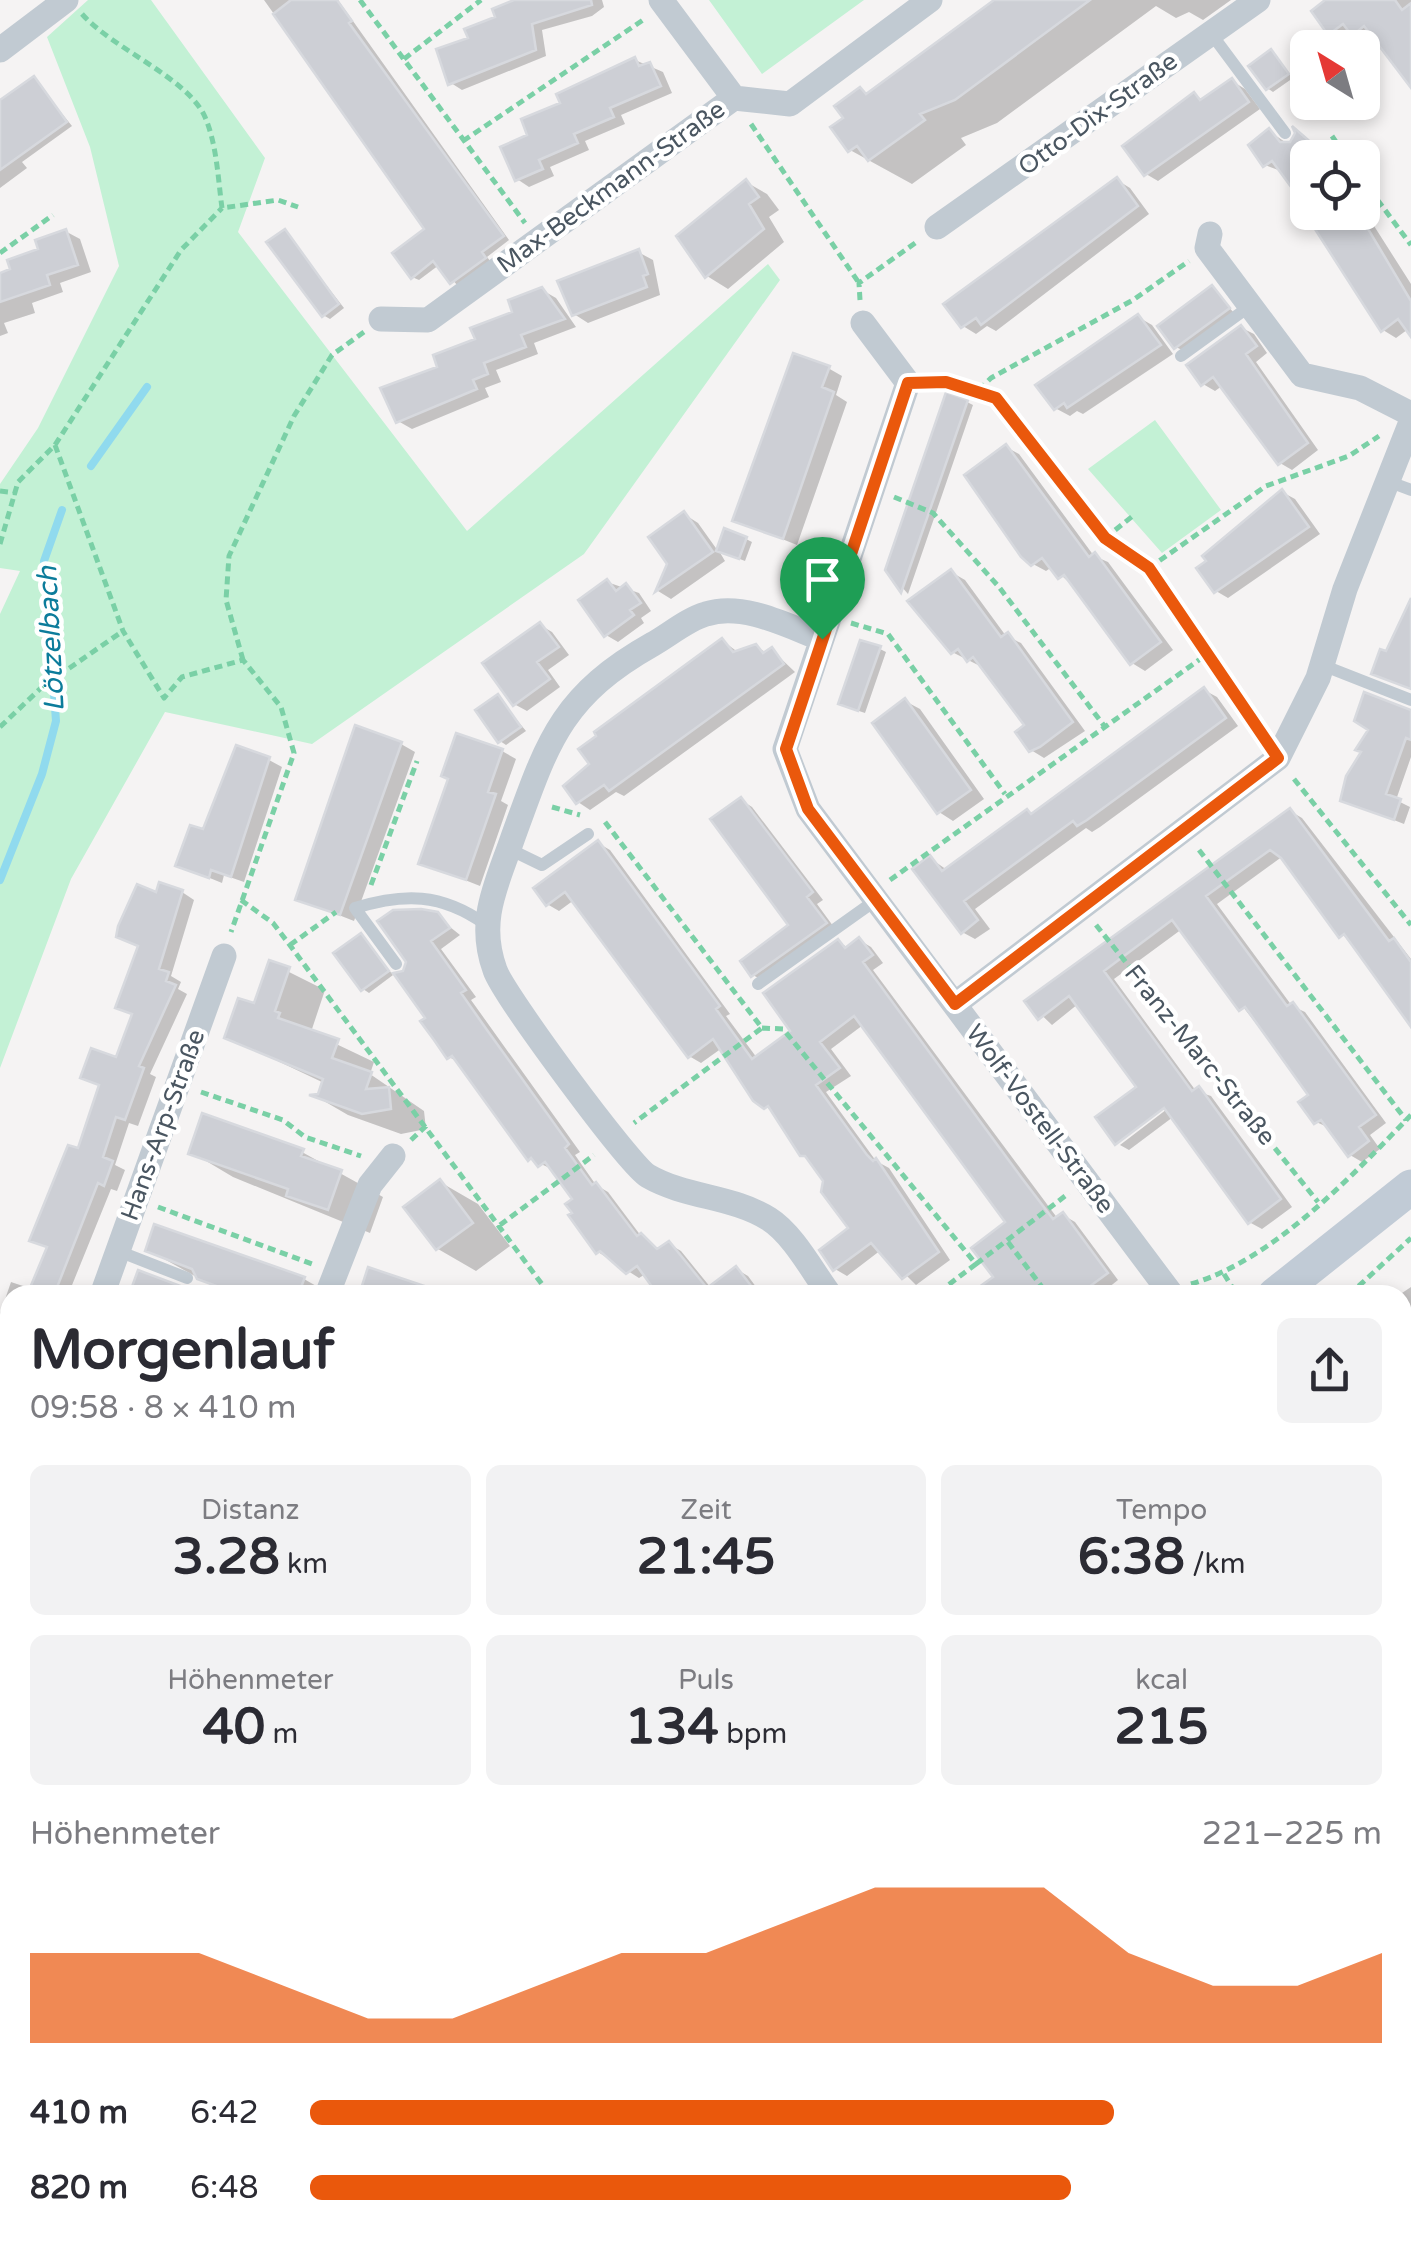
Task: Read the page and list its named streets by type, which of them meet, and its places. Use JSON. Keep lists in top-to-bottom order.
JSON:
{
  "streets": {
    "street": [
      "Otto-Dix-Straße",
      "Max-Beckmann-Straße",
      "Wolf-Vostell-Straße",
      "Hans-Arp-Straße"
    ],
    "path": ["Franz-Marc-Straße"]
  },
  "water": ["Lötzelbach"],
  "north": "top left",
  "page": {
    "heading": ["Morgenlauf", "09:58 · 8 × 410 m"],
    "stats": [
      ["Distanz", "3.28 km"],
      ["Zeit", "21:45"],
      ["Tempo", "6:38 /km"],
      ["Höhenmeter", "40 m"],
      ["Puls", "134 bpm"],
      ["kcal", "215"]
    ],
    "chart": ["Höhenmeter", "221–225 m"],
    "list": [
      {
        "name": "410 m",
        "note": "6:42"
      },
      {
        "name": "820 m",
        "note": "6:48"
      }
    ]
  }
}
